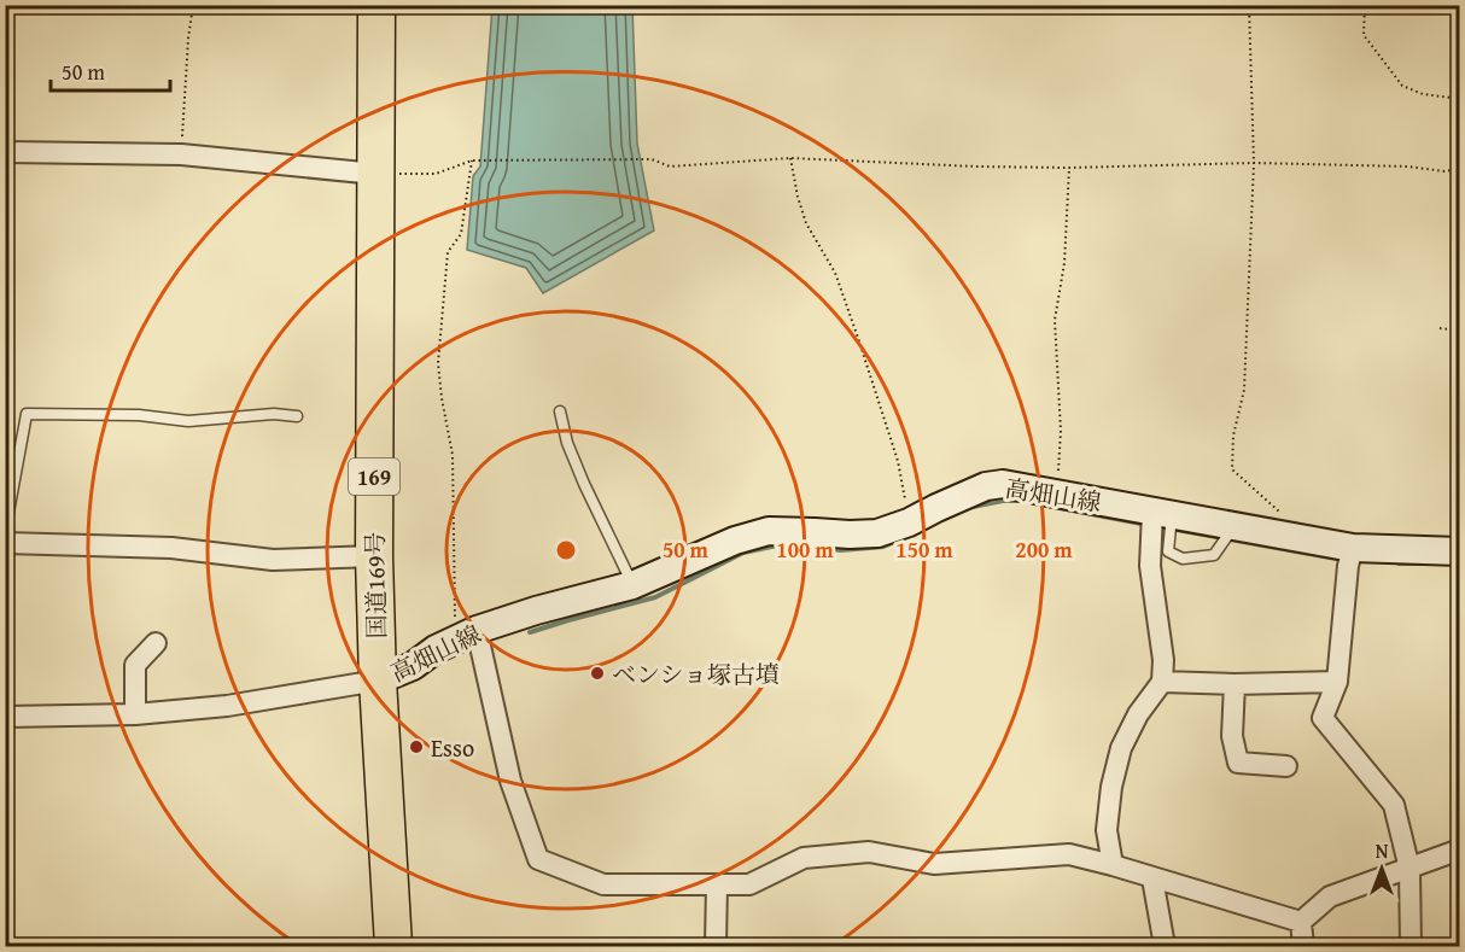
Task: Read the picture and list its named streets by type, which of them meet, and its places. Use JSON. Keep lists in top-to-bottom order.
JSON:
{
  "streets": {
    "highway": ["169", "国道169号"],
    "main road": ["高畑山線"]
  },
  "crossings": [
    ["高畑山線", "国道169号"]
  ],
  "places": ["ベンショ塚古墳", "Esso"],
  "scale_bar": "50 m",
  "north": "top",
  "rings": [
    "50 m",
    "100 m",
    "150 m",
    "200 m"
  ]
}
